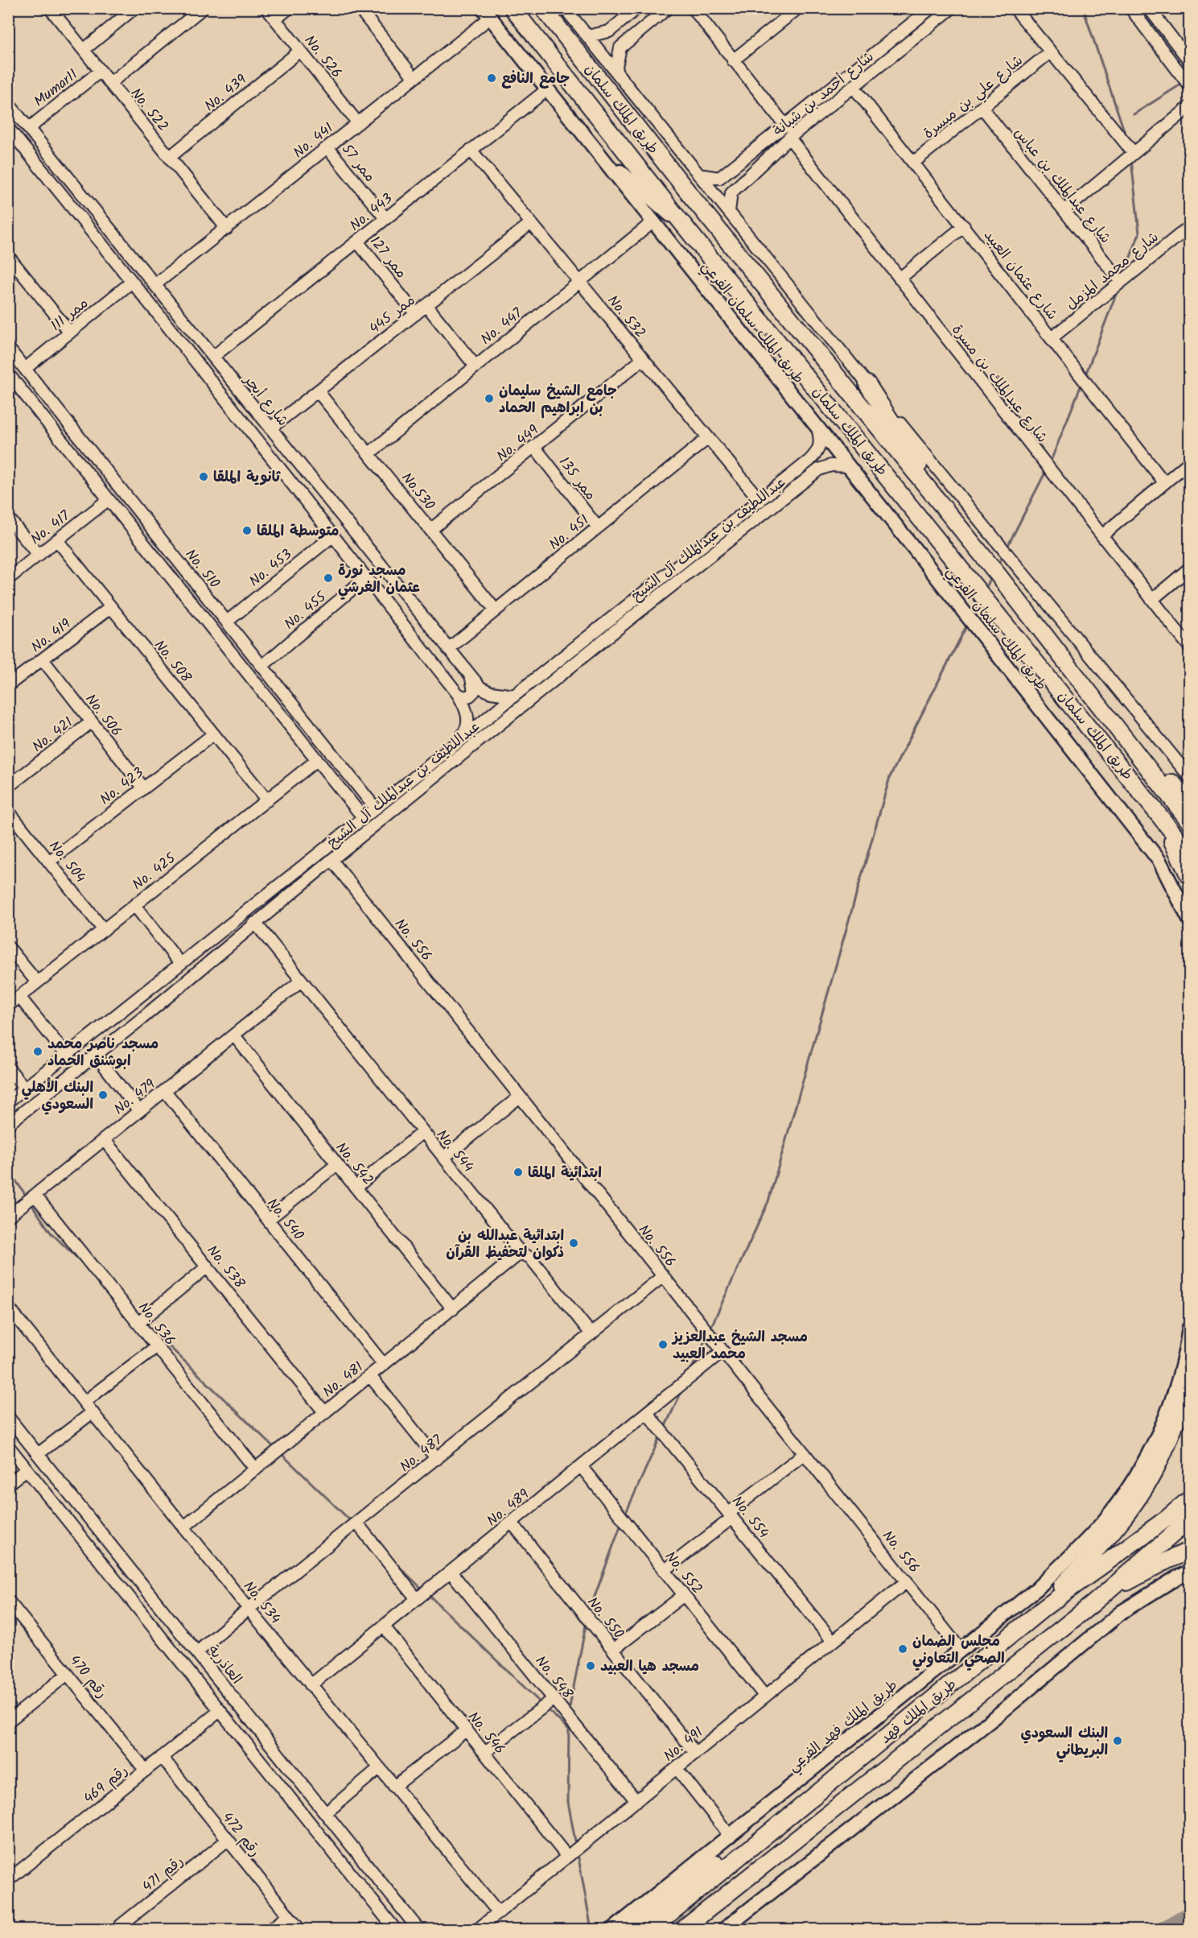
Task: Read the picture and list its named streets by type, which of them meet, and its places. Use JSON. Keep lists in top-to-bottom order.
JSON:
{
  "streets": {
    "highway": ["طريق الملك سلمان", "طريق الملك فهد"],
    "main road": ["طريق الملك سلمان الفرعي", "طريق الملك فهد الفرعي"],
    "street": [
      "No. 526",
      "Mumar11",
      "No. 439",
      "شارع أحمد بن شبانة",
      "شارع علي بن ميسرة",
      "No. 522",
      "No. 441",
      "ممر 57",
      "شارع عبدالملك بن عباس",
      "No. 443",
      "ممر 127",
      "شارع محمد المزمل",
      "شارع عثمان العبيد",
      "ممر 111",
      "ممر 445",
      "No. 532",
      "No. 447",
      "شارع عبدالملك بن مسرة",
      "شارع أبحر",
      "No. 449",
      "ممر 135",
      "No.530",
      "No. 417",
      "No. 451",
      "عبداللطيف بن عبدالملك آل الشيخ",
      "No. 453",
      "No. 510",
      "No. 455",
      "No. 419",
      "No. 508",
      "No. 506",
      "No. 421",
      "No. 423",
      "No. 504",
      "No. 425",
      "No. 556",
      "No. 479",
      "No. 544",
      "No. 542",
      "No. 540",
      "No. 538",
      "No. 536",
      "No. 481",
      "No. 487",
      "No. 489",
      "No. 554",
      "No. 552",
      "No. 534",
      "No. 550",
      "العاذرية",
      "رقم 470",
      "No. 548",
      "No. 546",
      "No. 491",
      "رقم 469",
      "رقم 472",
      "رقم 471"
    ]
  },
  "crossings": [
    ["No. 526", "No. 439"],
    ["No. 526", "No. 441"],
    ["Mumar11", "No. 522"],
    ["Mumar11", "شارع أبحر"],
    ["No. 439", "No. 522"],
    ["شارع أحمد بن شبانة", "شارع عثمان العبيد"],
    ["شارع أحمد بن شبانة", "شارع عبدالملك بن مسرة"],
    ["شارع علي بن ميسرة", "شارع عبدالملك بن عباس"],
    ["شارع علي بن ميسرة", "شارع عثمان العبيد"],
    ["No. 522", "No. 441"],
    ["No. 441", "ممر 57"],
    ["No. 441", "طريق الملك سلمان الفرعي"],
    ["No. 441", "شارع أبحر"],
    ["ممر 57", "No. 443"],
    ["شارع عبدالملك بن عباس", "شارع محمد المزمل"],
    ["No. 443", "ممر 127"],
    ["No. 443", "No. 532"],
    ["No. 443", "طريق الملك سلمان الفرعي"],
    ["No. 443", "شارع أبحر"],
    ["ممر 127", "ممر 445"],
    ["شارع محمد المزمل", "شارع عثمان العبيد"],
    ["ممر 111", "No. 510"],
    ["ممر 445", "No. 532"],
    ["ممر 445", "شارع أبحر"],
    ["ممر 445", "No.530"],
    ["No. 532", "No. 447"],
    ["No. 532", "No. 449"],
    ["No. 532", "No. 451"],
    ["No. 532", "عبداللطيف بن عبدالملك آل الشيخ"],
    ["طريق الملك سلمان الفرعي", "No. 447"],
    ["No. 447", "No.530"],
    ["شارع أبحر", "No. 451"],
    ["شارع أبحر", "عبداللطيف بن عبدالملك آل الشيخ"],
    ["No. 449", "ممر 135"],
    ["No. 449", "No.530"],
    ["ممر 135", "No. 451"],
    ["No.530", "No. 451"],
    ["No. 417", "No. 510"],
    ["No. 417", "No. 508"],
    ["عبداللطيف بن عبدالملك آل الشيخ", "No. 510"],
    ["عبداللطيف بن عبدالملك آل الشيخ", "No. 556"],
    ["عبداللطيف بن عبدالملك آل الشيخ", "No. 544"],
    ["No. 453", "No. 510"],
    ["No. 510", "No. 455"],
    ["No. 510", "No. 425"],
    ["No. 419", "No. 508"],
    ["No. 419", "No. 506"],
    ["No. 508", "No. 423"],
    ["No. 508", "No. 425"],
    ["No. 506", "No. 421"],
    ["No. 506", "No. 423"],
    ["No. 423", "No. 504"],
    ["No. 504", "No. 425"],
    ["No. 556", "No. 487"],
    ["No. 556", "No. 489"],
    ["No. 556", "طريق الملك فهد الفرعي"],
    ["No. 556", "No. 491"],
    ["No. 479", "No. 544"],
    ["No. 479", "No. 542"],
    ["No. 479", "No. 540"],
    ["No. 479", "No. 538"],
    ["No. 479", "No. 536"],
    ["No. 544", "No. 481"],
    ["No. 544", "No. 487"],
    ["No. 542", "No. 481"],
    ["No. 540", "No. 481"],
    ["No. 538", "No. 481"],
    ["No. 536", "No. 481"],
    ["No. 481", "No. 534"],
    ["No. 487", "No. 534"],
    ["No. 487", "العاذرية"],
    ["No. 489", "No. 554"],
    ["No. 489", "No. 552"],
    ["No. 489", "No. 534"],
    ["No. 489", "No. 550"],
    ["No. 489", "No. 548"],
    ["No. 489", "No. 546"],
    ["No. 554", "No. 491"],
    ["No. 552", "No. 491"],
    ["No. 534", "No. 491"],
    ["No. 550", "No. 491"],
    ["العاذرية", "رقم 469"],
    ["رقم 470", "رقم 469"],
    ["No. 548", "No. 491"],
    ["No. 546", "No. 491"],
    ["رقم 469", "رقم 472"],
    ["رقم 472", "رقم 471"]
  ],
  "places": [
    "جامع النافع",
    "جامع الشيخ سليمان بن ابراهيم الحماد",
    "ثانوية الملقا",
    "متوسطة الملقا",
    "مسجد نورة عثمان الغرشي",
    "مسجد ناصر محمد ابوشنق الحماد",
    "البنك الأهلي السعودي",
    "ابتدائية الملقا",
    "ابتدائية عبدالله بن ذكوان لتحفيظ القرآن",
    "مسجد الشيخ عبدالعزيز محمد العبيد",
    "مجلس الضمان الصحي التعاوني",
    "مسجد هيا العبيد",
    "البنك السعودي البريطاني"
  ]
}
